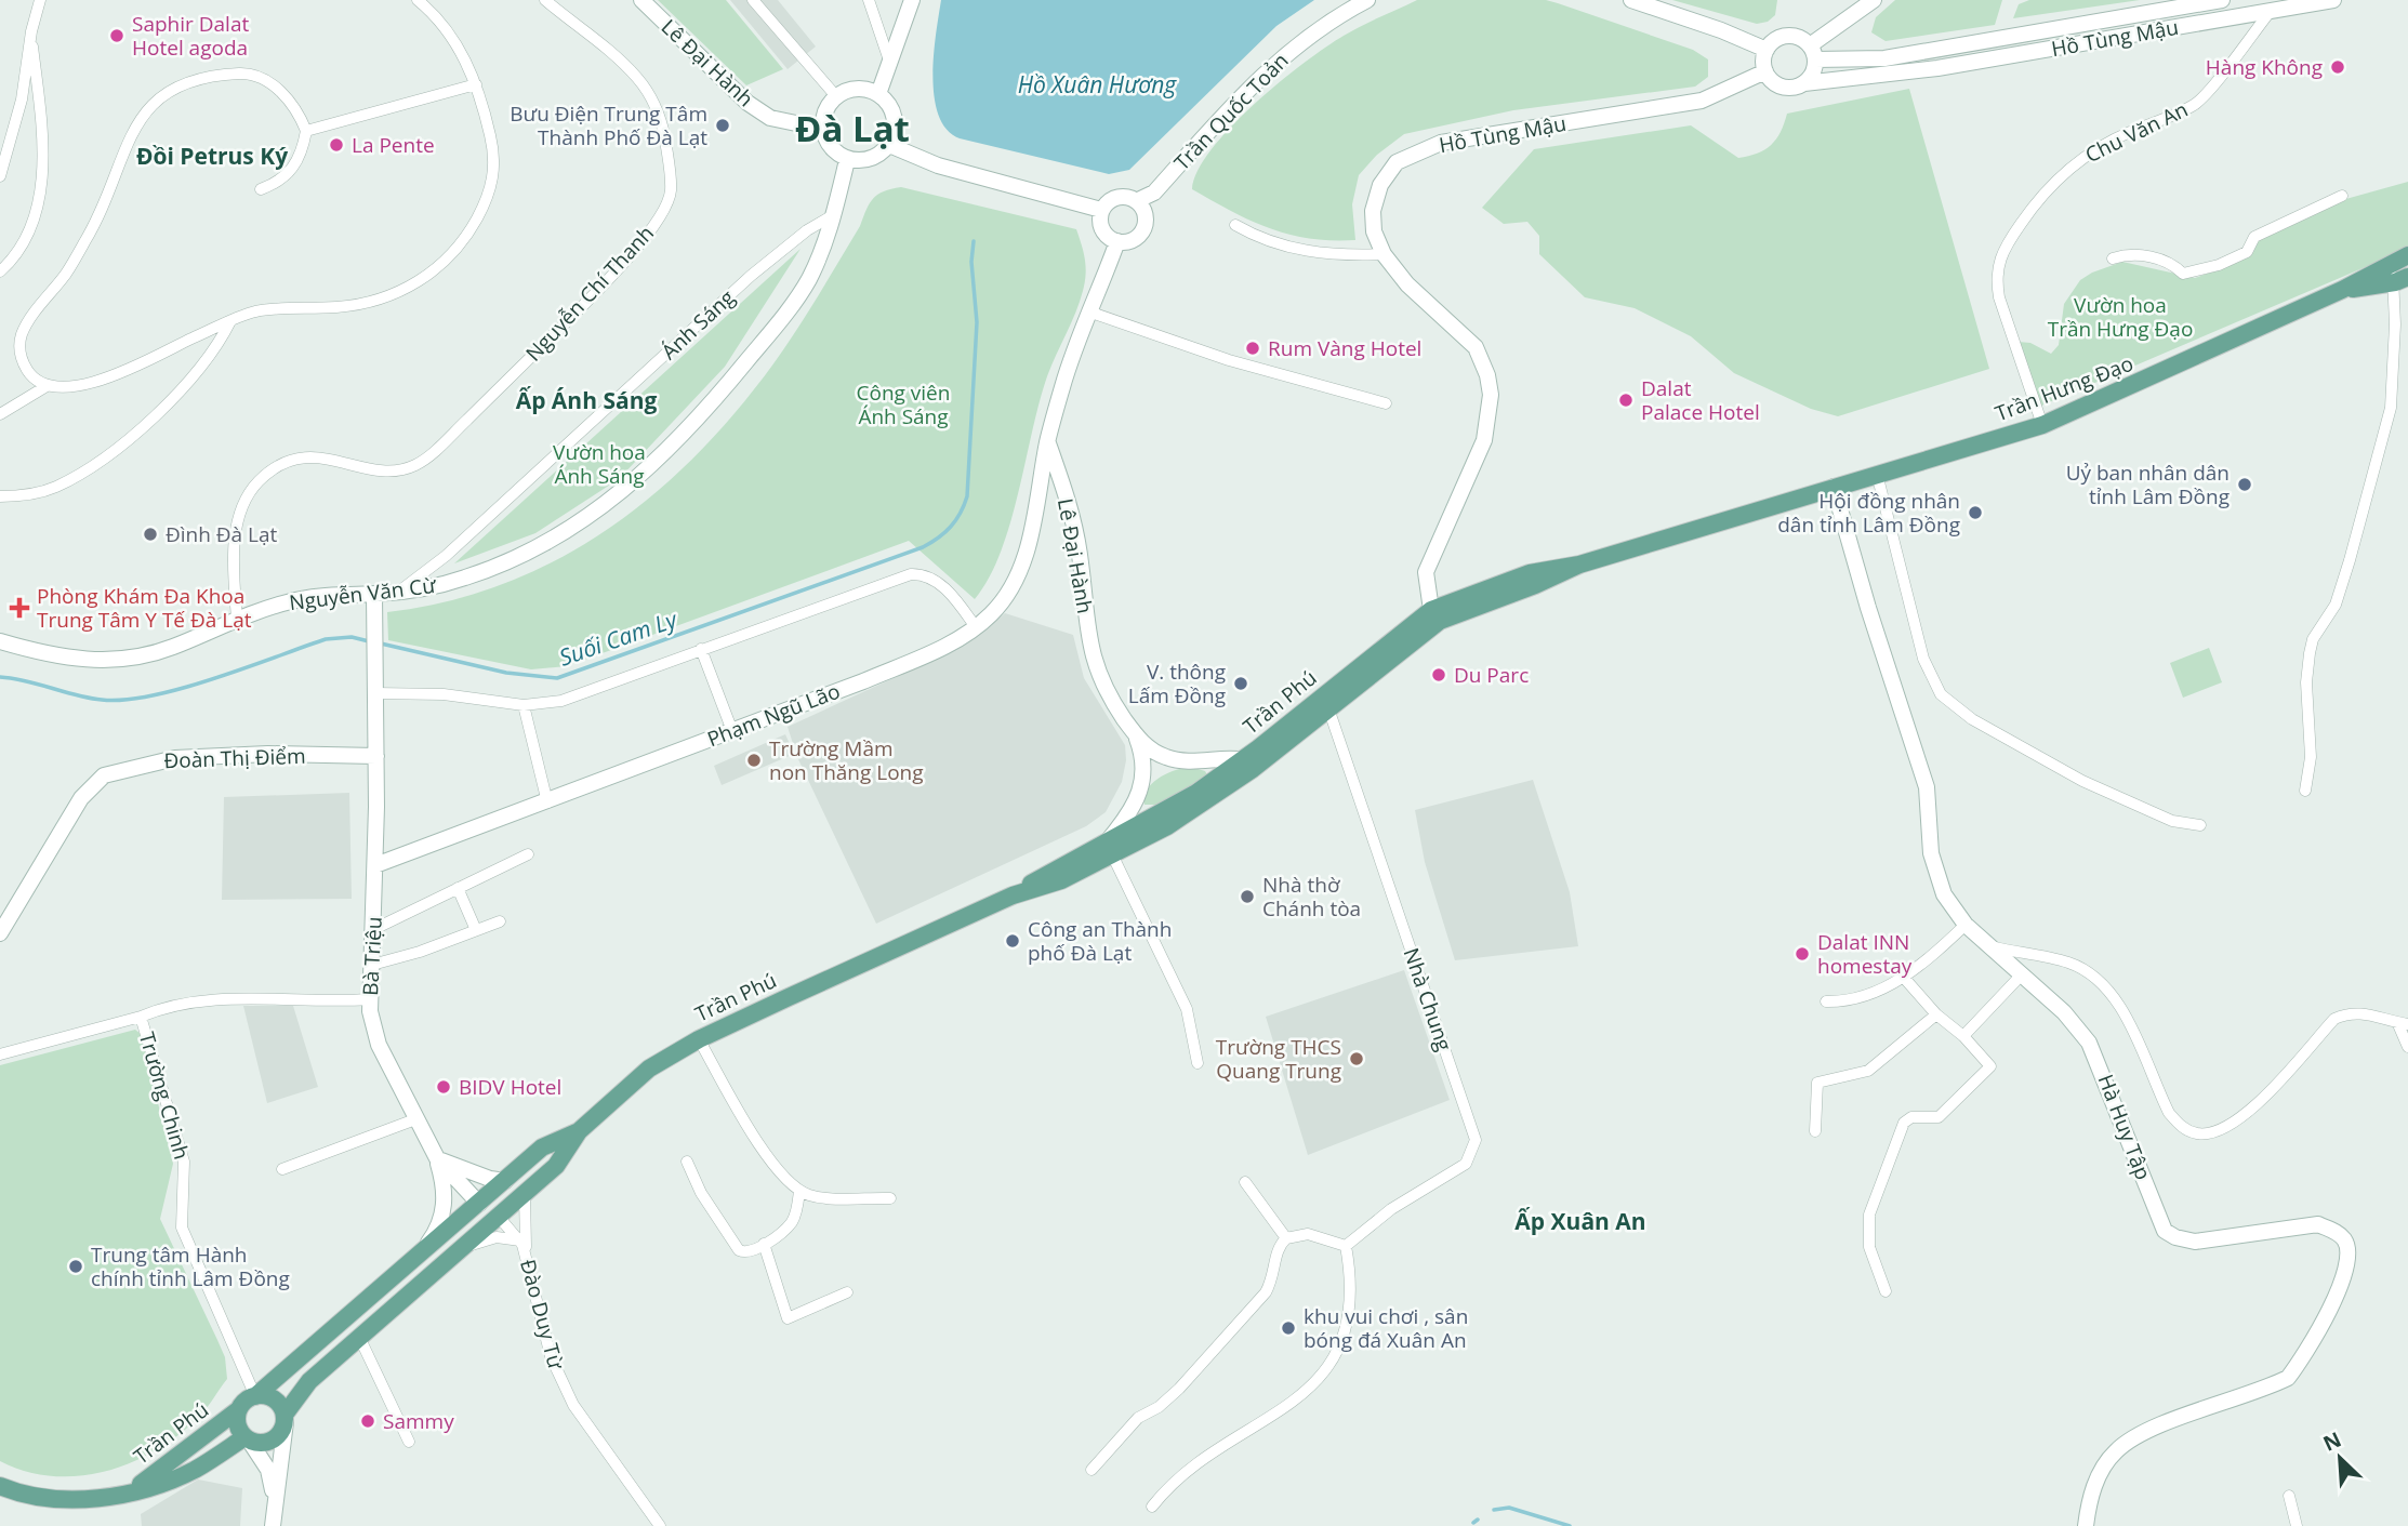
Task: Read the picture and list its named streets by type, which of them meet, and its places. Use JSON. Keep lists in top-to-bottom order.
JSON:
{
  "streets": {
    "main road": ["Trần Hưng Đạo", "Trần Phú"],
    "street": [
      "Hồ Tùng Mậu",
      "Lê Đại Hành",
      "Trần Quốc Toản",
      "Chu Văn An",
      "Nguyễn Chí Thanh",
      "Ánh Sáng",
      "Nguyễn Văn Cừ",
      "Phạm Ngũ Lão",
      "Đoàn Thị Điểm",
      "Bà Triệu",
      "Nhà Chung",
      "Trường Chinh",
      "Hà Huy Tập",
      "Đào Duy Từ"
    ]
  },
  "crossings": [
    ["Hồ Tùng Mậu", "Chu Văn An"],
    ["Hồ Tùng Mậu", "Trần Phú"],
    ["Lê Đại Hành", "Nguyễn Văn Cừ"],
    ["Lê Đại Hành", "Trần Phú"],
    ["Lê Đại Hành", "Phạm Ngũ Lão"],
    ["Chu Văn An", "Trần Hưng Đạo"],
    ["Nguyễn Chí Thanh", "Nguyễn Văn Cừ"],
    ["Ánh Sáng", "Nguyễn Văn Cừ"],
    ["Trần Hưng Đạo", "Trần Phú"],
    ["Trần Hưng Đạo", "Hà Huy Tập"],
    ["Nguyễn Văn Cừ", "Bà Triệu"],
    ["Trần Phú", "Bà Triệu"],
    ["Trần Phú", "Nhà Chung"],
    ["Trần Phú", "Trường Chinh"],
    ["Trần Phú", "Hà Huy Tập"],
    ["Trần Phú", "Đào Duy Từ"],
    ["Phạm Ngũ Lão", "Bà Triệu"],
    ["Đoàn Thị Điểm", "Bà Triệu"]
  ],
  "districts": [
    "Đà Lạt",
    "Đồi Petrus Ký",
    "Ấp Ánh Sáng",
    "Ấp Xuân An"
  ],
  "water": ["Hồ Xuân Hương", "Suối Cam Ly"],
  "parks": ["Vườn hoa Trần Hưng Đạo", "Công viên Ánh Sáng", "Vườn hoa Ánh Sáng"],
  "places": {
    "other": [
      "Saphir Dalat Hotel agoda",
      "Hàng Không",
      "Bưu Điện Trung Tâm Thành Phố Đà Lạt",
      "La Pente",
      "Rum Vàng Hotel",
      "Dalat Palace Hotel",
      "Uỷ ban nhân dân tỉnh Lâm Đồng",
      "Hội đồng nhân dân tỉnh Lâm Đồng",
      "Đình Đà Lạt",
      "Du Parc",
      "V. thông Lấm Đồng",
      "Trường Mầm non Thăng Long",
      "Nhà thờ Chánh tòa",
      "Công an Thành phố Đà Lạt",
      "Dalat INN homestay",
      "Trường THCS Quang Trung",
      "BIDV Hotel",
      "Trung tâm Hành chính tỉnh Lâm Đồng",
      "khu vui chơi , sân bóng đá Xuân An",
      "Sammy"
    ],
    "health": ["Phòng Khám Đa Khoa Trung Tâm Y Tế Đà Lạt"]
  },
  "north": "top left"
}
